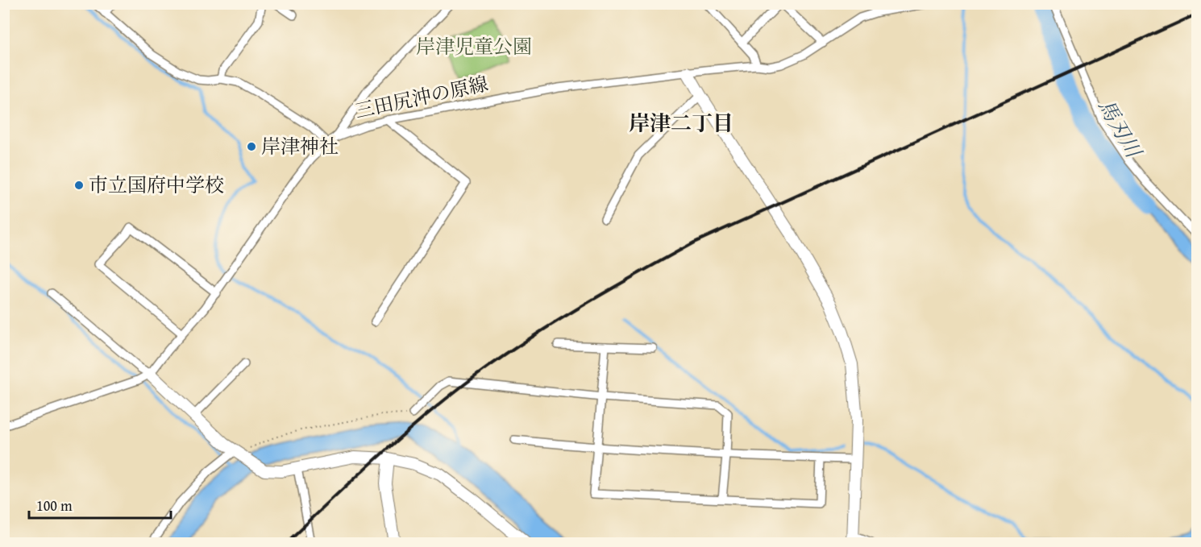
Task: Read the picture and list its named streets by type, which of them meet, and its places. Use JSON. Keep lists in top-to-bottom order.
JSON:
{
  "streets": {
    "street": ["三田尻沖の原線"]
  },
  "districts": ["岸津二丁目"],
  "water": ["馬刃川"],
  "parks": ["岸津児童公園"],
  "places": ["岸津神社", "市立国府中学校"],
  "scale_bar": "100 m"
}
